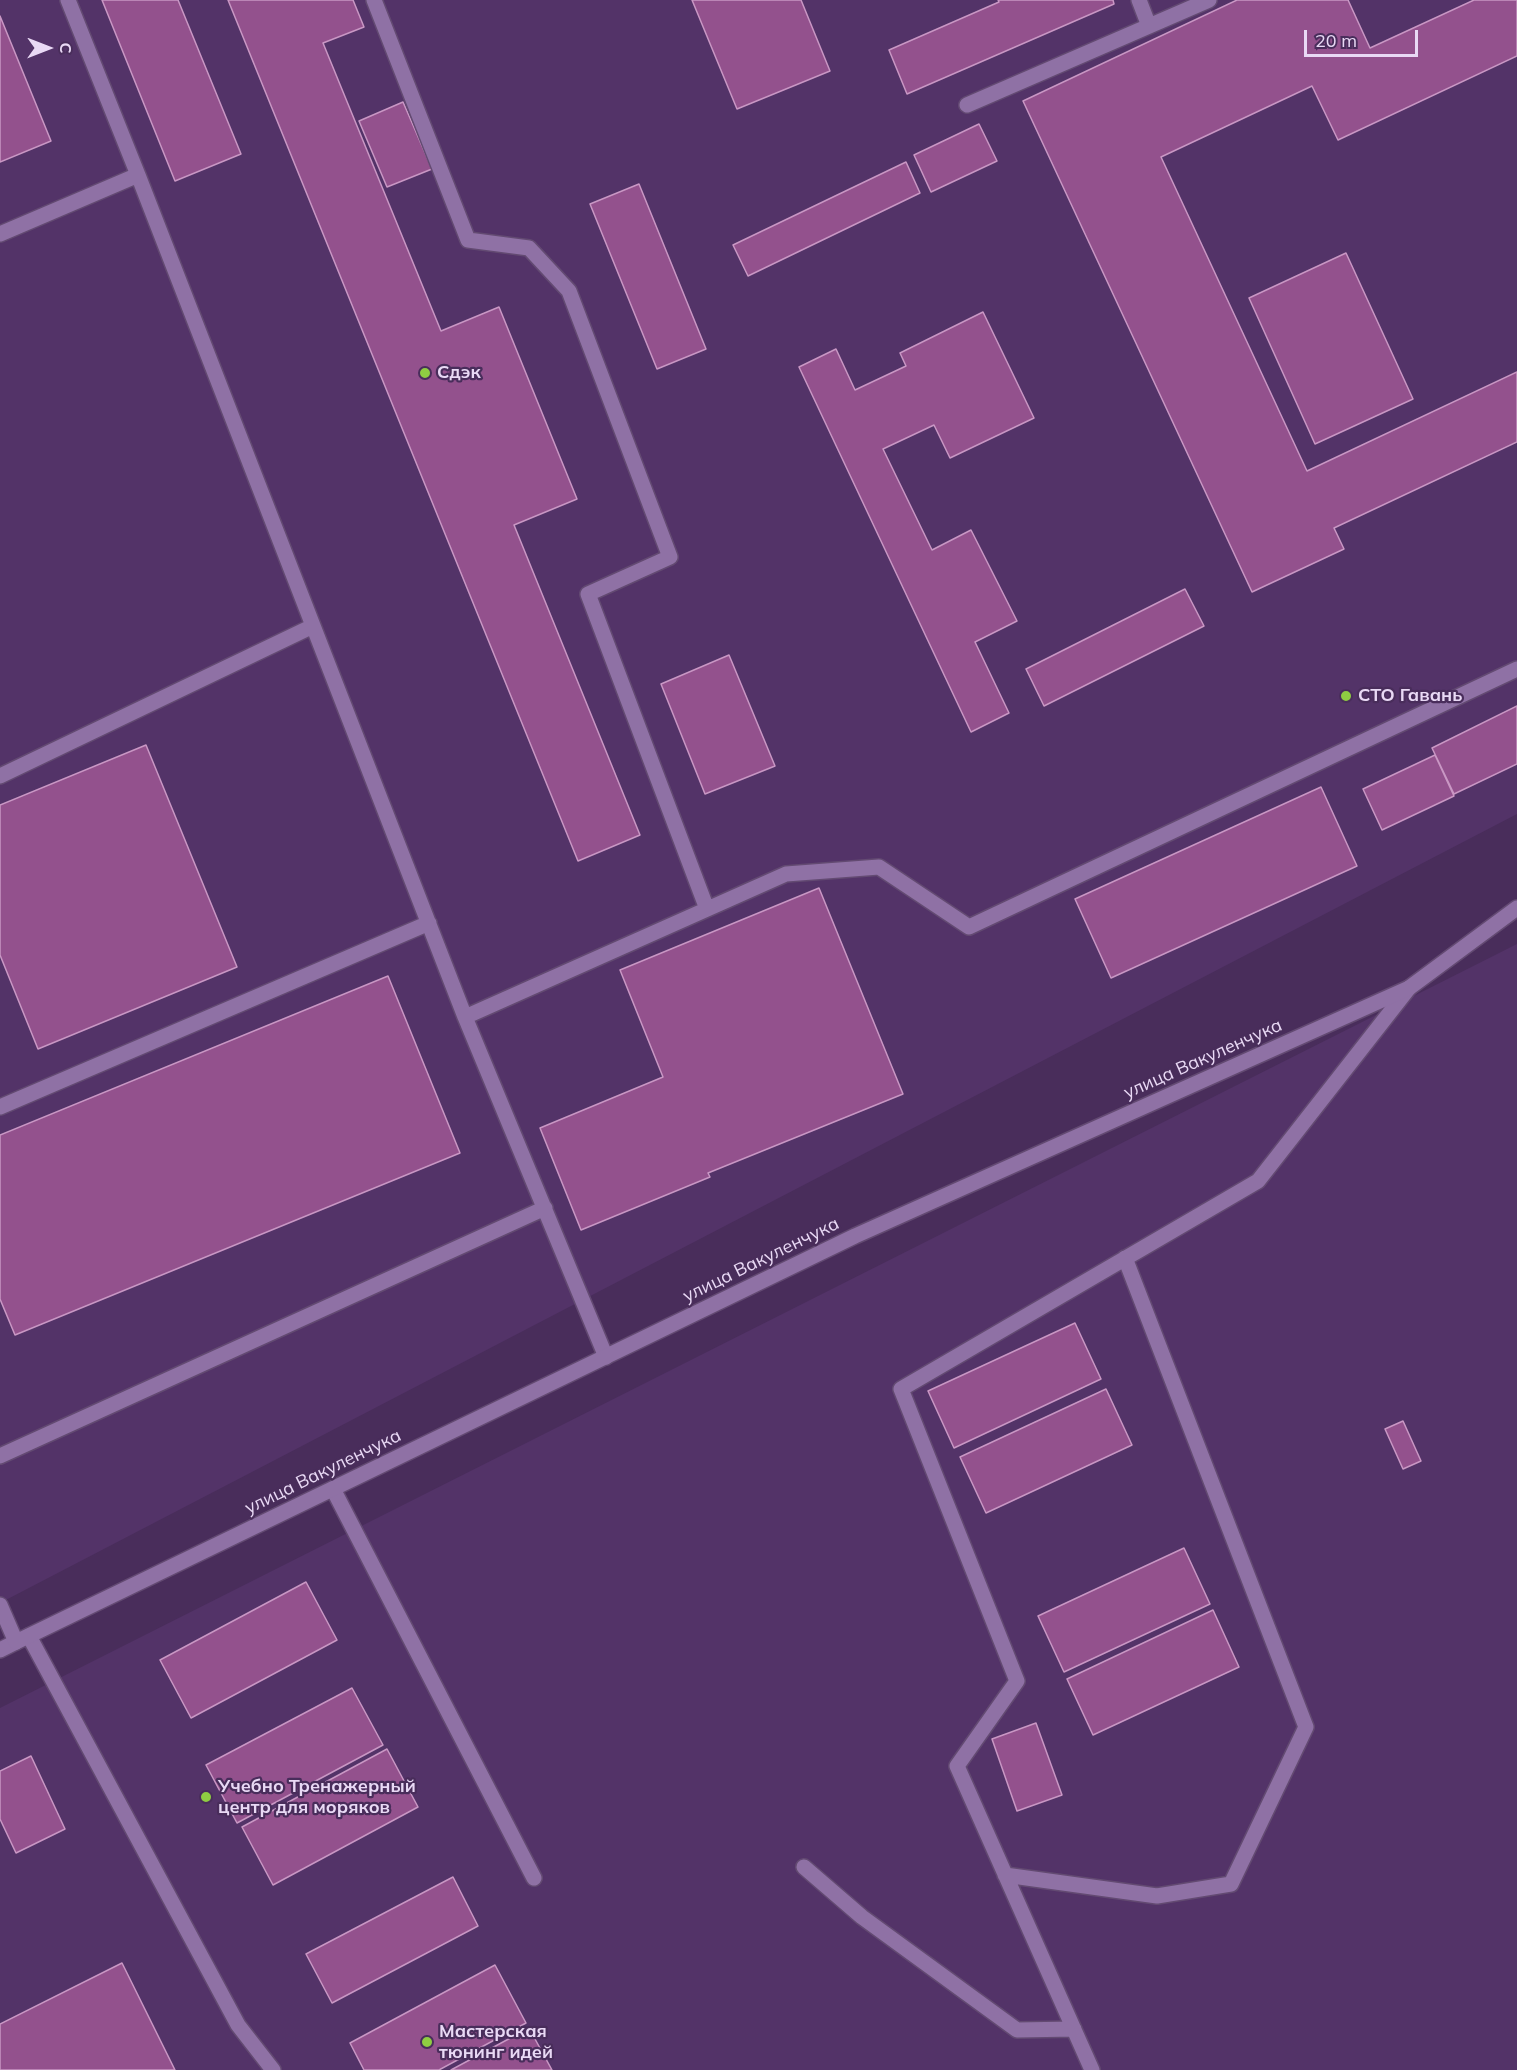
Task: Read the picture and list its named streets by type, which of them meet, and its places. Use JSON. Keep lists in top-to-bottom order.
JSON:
{
  "streets": {
    "street": ["улица Вакуленчука"]
  },
  "places": [
    "Сдэк",
    "СТО Гавань",
    "Учебно Тренажерный центр для моряков",
    "Мастерская тюнинг идей"
  ],
  "scale_bar": "20 m",
  "north": "right"
}
